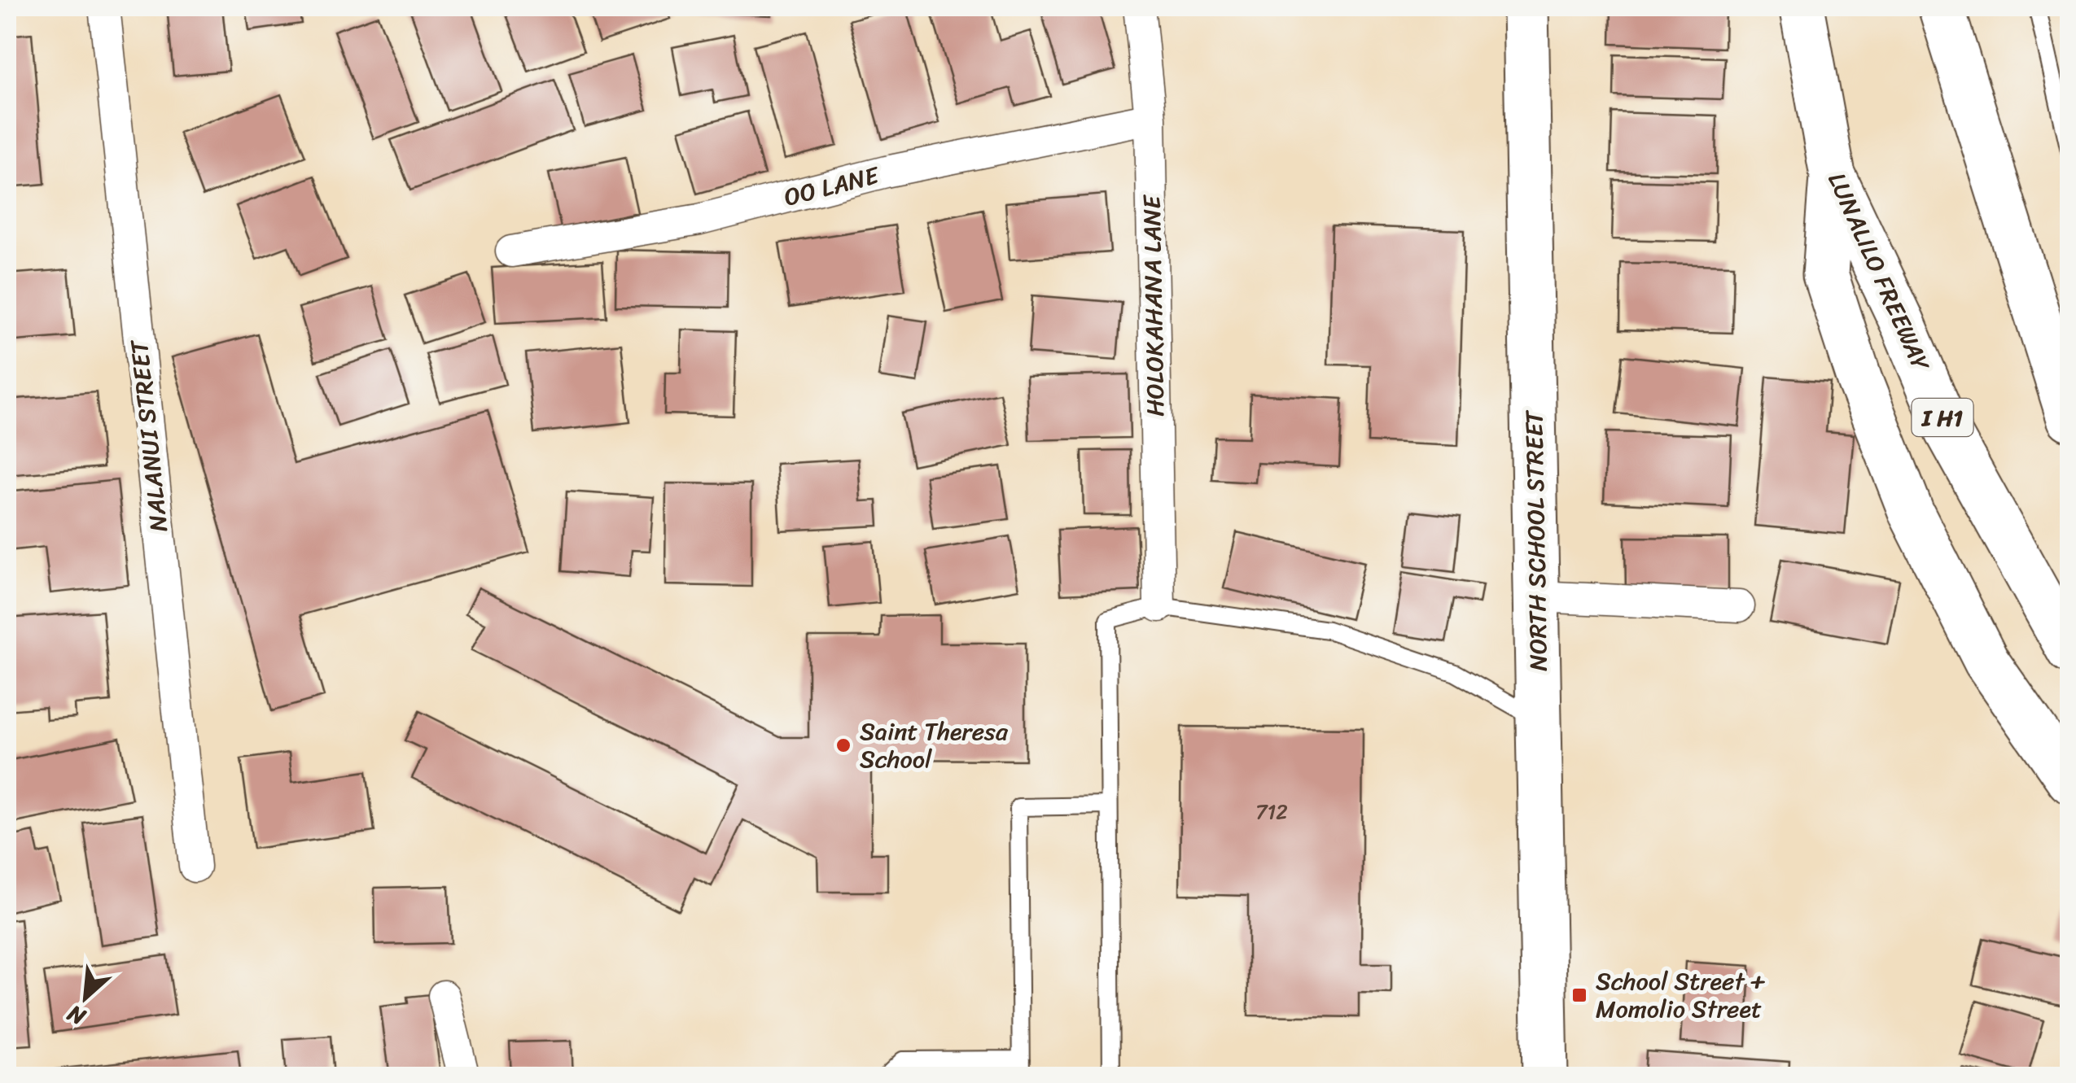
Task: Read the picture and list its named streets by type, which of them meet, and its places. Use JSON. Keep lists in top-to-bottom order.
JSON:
{
  "streets": {
    "main road": ["LUNALILO FREEWAY", "I H1", "NORTH SCHOOL STREET"],
    "street": ["OO LANE", "HOLOKAHANA LANE", "NALANUI STREET"]
  },
  "crossings": [
    ["OO LANE", "HOLOKAHANA LANE"]
  ],
  "places": {
    "other": ["Saint Theresa School"],
    "transit": ["School Street + Momolio Street"]
  },
  "house_numbers": ["712"],
  "north": "bottom left"
}
